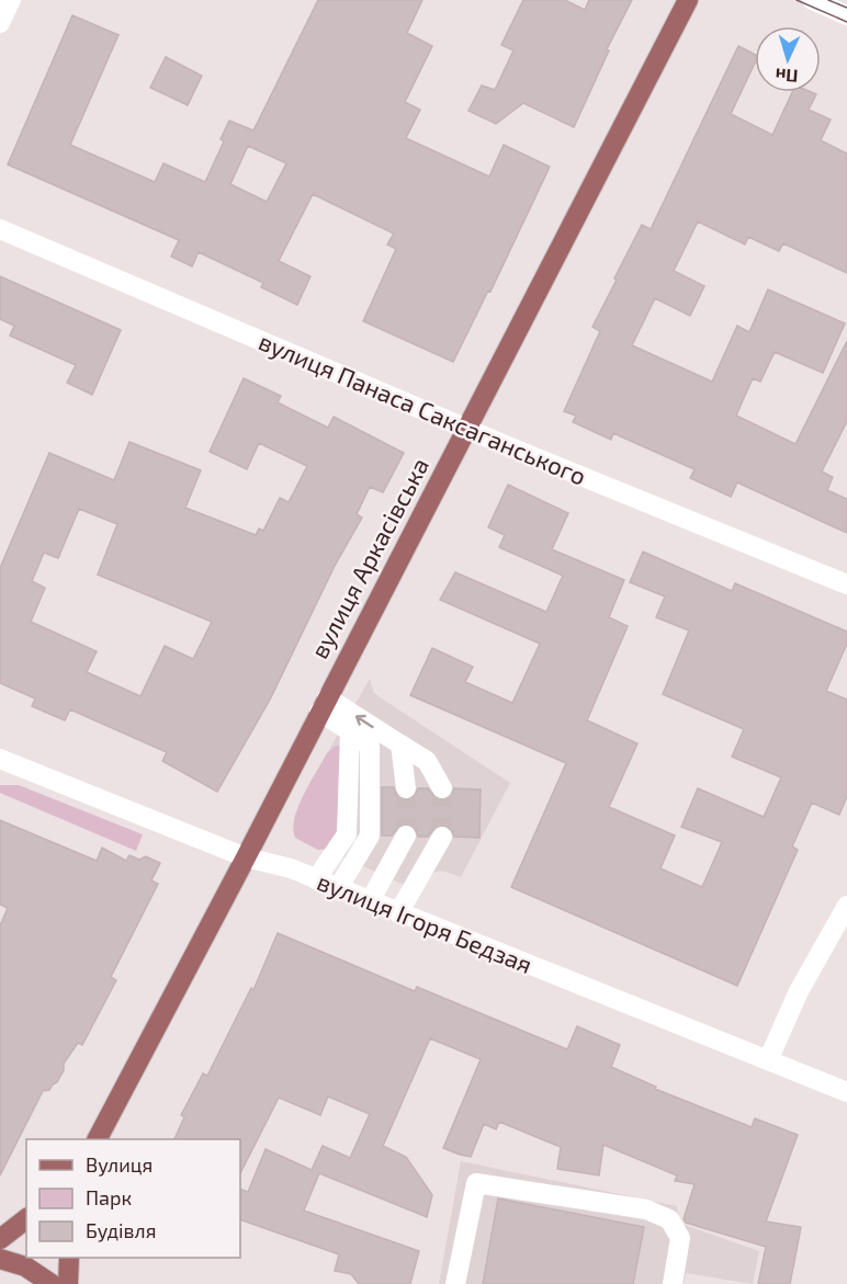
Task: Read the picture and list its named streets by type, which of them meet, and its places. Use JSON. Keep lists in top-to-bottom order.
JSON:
{
  "streets": {
    "main road": ["вулиця Аркасівська"],
    "street": ["вулиця Панаса Саксаганського", "вулиця Ігоря Бедзая"]
  },
  "crossings": [
    ["вулиця Панаса Саксаганського", "вулиця Аркасівська"],
    ["вулиця Аркасівська", "вулиця Ігоря Бедзая"]
  ],
  "legend": ["Вулиця", "Парк", "Будівля"],
  "north": "bottom"
}
